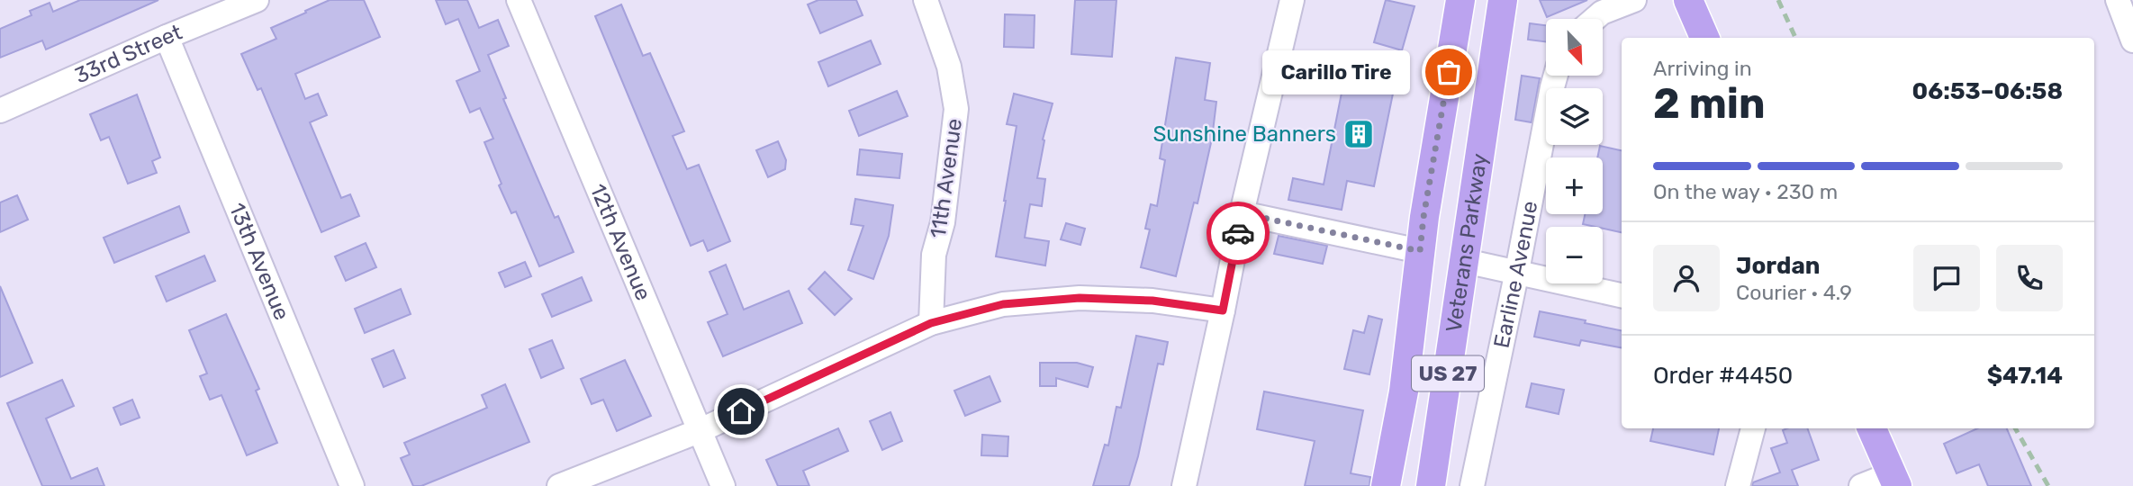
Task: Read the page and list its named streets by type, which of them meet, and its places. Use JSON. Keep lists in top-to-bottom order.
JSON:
{
  "streets": {
    "main road": ["Veterans Parkway", "US 27"],
    "street": [
      "33rd Street",
      "11th Avenue",
      "12th Avenue",
      "13th Avenue",
      "Earline Avenue"
    ]
  },
  "crossings": [
    ["33rd Street", "13th Avenue"]
  ],
  "places": {
    "other": ["Carillo Tire"],
    "building": ["Sunshine Banners"]
  },
  "north": "bottom right",
  "page": {
    "map_buttons": ["+", "−"],
    "heading": ["2 min", "Arriving in", "06:53–06:58"],
    "panel": [
      "Jordan",
      "Courier · 4.9",
      "Order #4450",
      "$47.14"
    ],
    "bubble": "Carillo Tire",
    "bar": "On the way · 230 m"
  }
}
